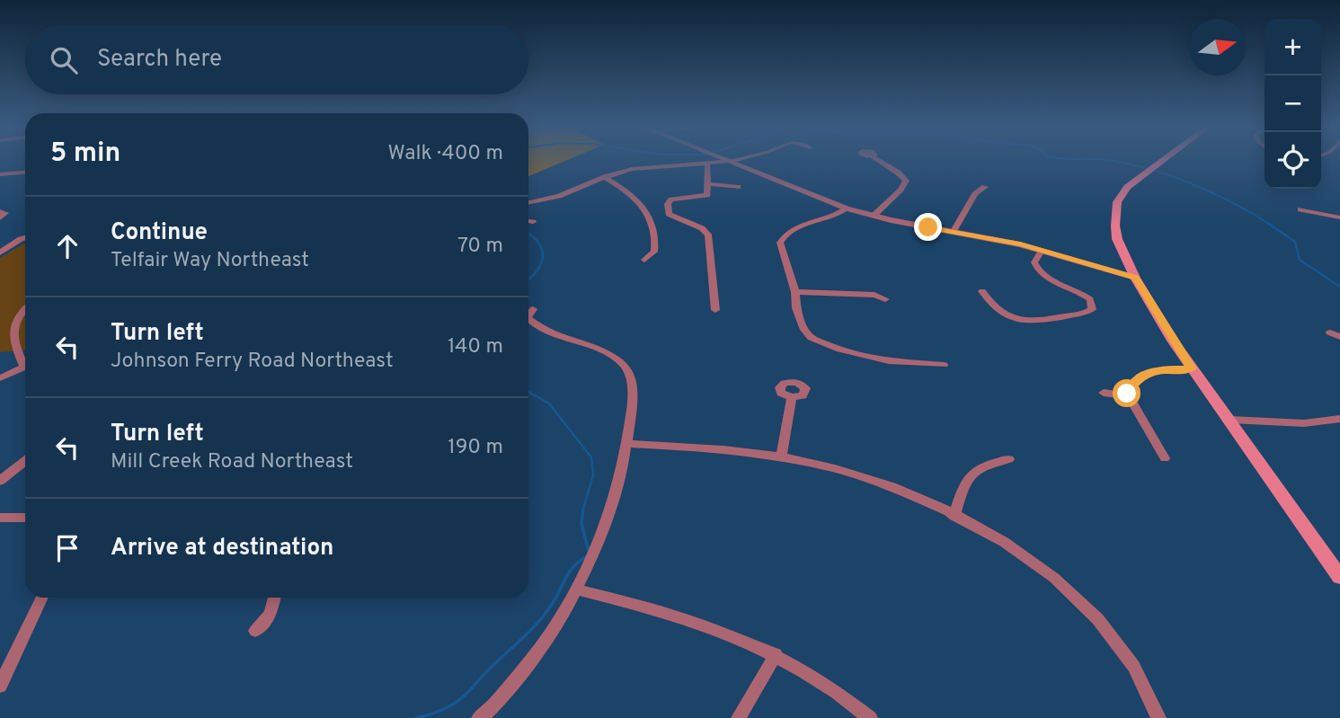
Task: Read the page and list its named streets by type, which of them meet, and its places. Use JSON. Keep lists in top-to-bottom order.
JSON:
{
  "north": "right",
  "page": {
    "map_buttons": ["+", "−"],
    "search": "Search here",
    "heading": ["5 min", "Walk · 400 m"],
    "list": [
      ["Continue", "Telfair Way Northeast", "70 m"],
      ["Turn left", "Johnson Ferry Road Northeast", "140 m"],
      ["Turn left", "Mill Creek Road Northeast", "190 m"],
      "Arrive at destination"
    ]
  }
}
